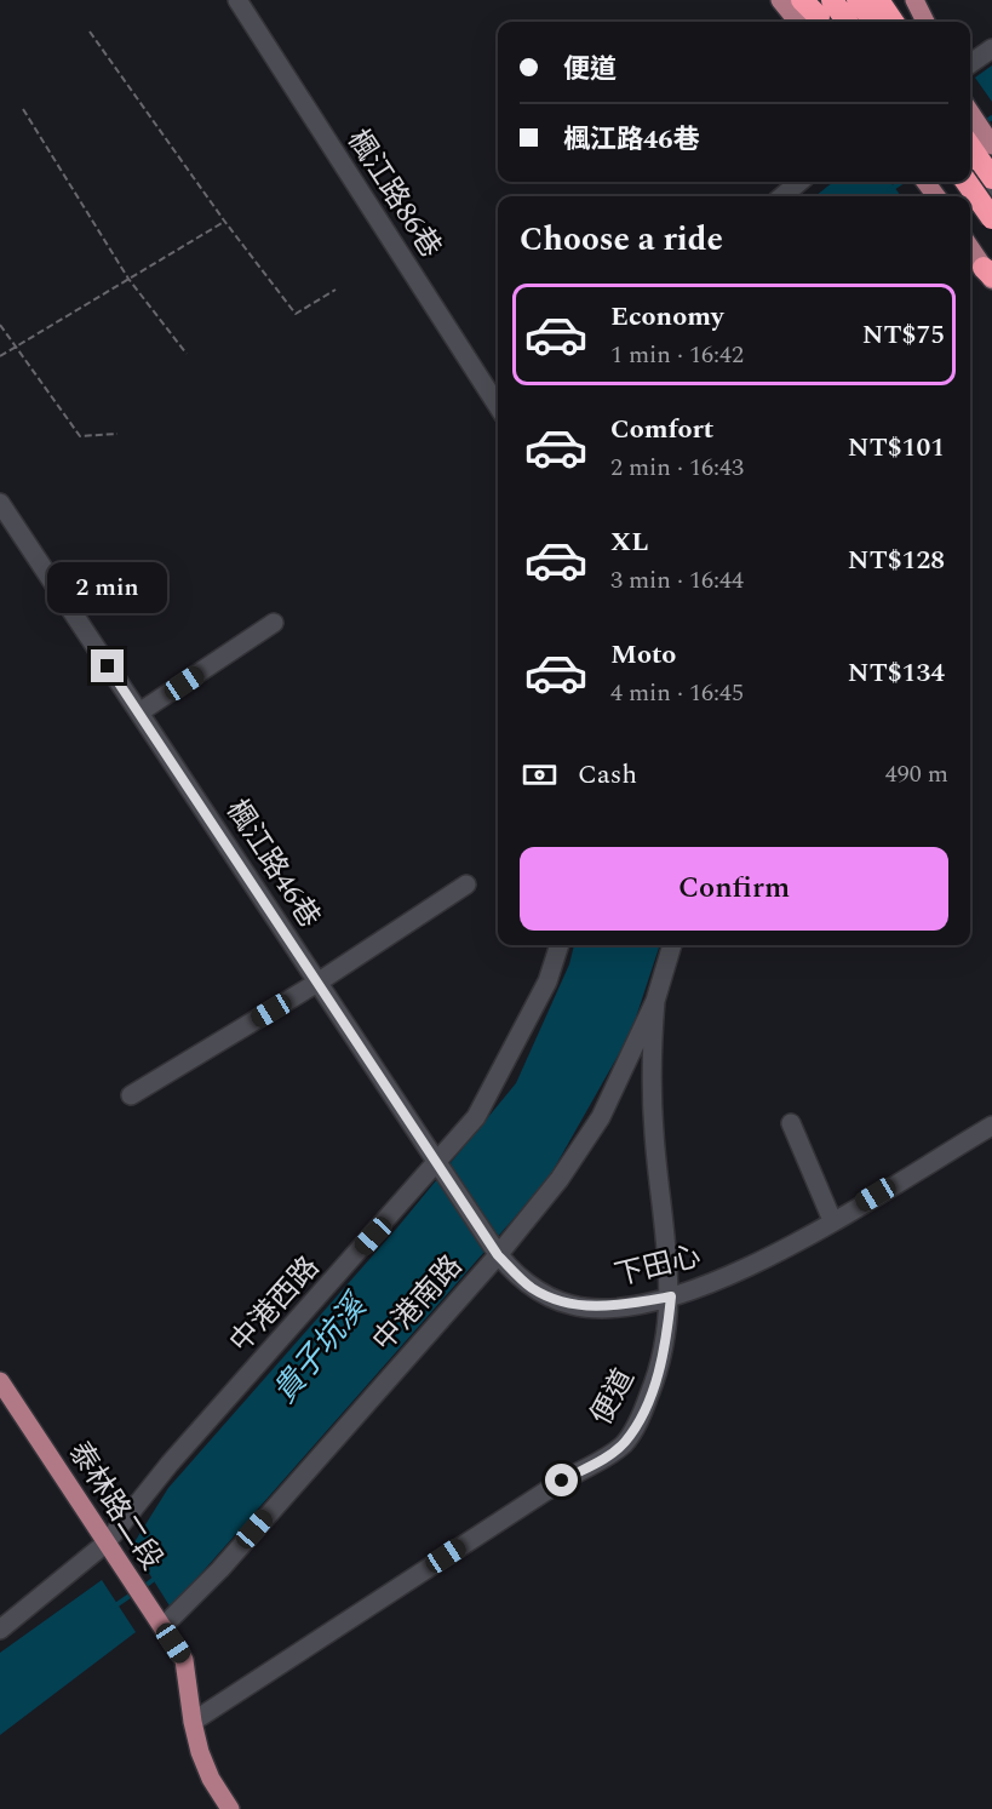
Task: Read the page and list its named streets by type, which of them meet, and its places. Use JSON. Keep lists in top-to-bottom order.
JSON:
{
  "streets": {
    "main road": ["泰林路二段"],
    "street": [
      "楓江路86巷",
      "楓江路46巷",
      "下田心",
      "中港南路",
      "中港西路",
      "便道"
    ]
  },
  "crossings": [
    ["楓江路46巷", "下田心"],
    ["楓江路46巷", "中港南路"],
    ["楓江路46巷", "中港西路"],
    ["下田心", "中港南路"],
    ["下田心", "便道"],
    ["中港南路", "便道"],
    ["中港南路", "泰林路二段"],
    ["中港西路", "泰林路二段"],
    ["便道", "泰林路二段"]
  ],
  "water": ["貴子坑溪"],
  "page": {
    "banner": ["便道", "楓江路46巷"],
    "heading": "Choose a ride",
    "list": [
      {
        "name": "Economy",
        "note": "1 min · 16:42",
        "value": "NT$75"
      },
      {
        "name": "Comfort",
        "note": "2 min · 16:43",
        "value": "NT$101"
      },
      {
        "name": "XL",
        "note": "3 min · 16:44",
        "value": "NT$128"
      },
      {
        "name": "Moto",
        "note": "4 min · 16:45",
        "value": "NT$134"
      }
    ],
    "bubble": "2 min",
    "pay": ["Cash", "490 m"],
    "buttons": "Confirm"
  }
}
